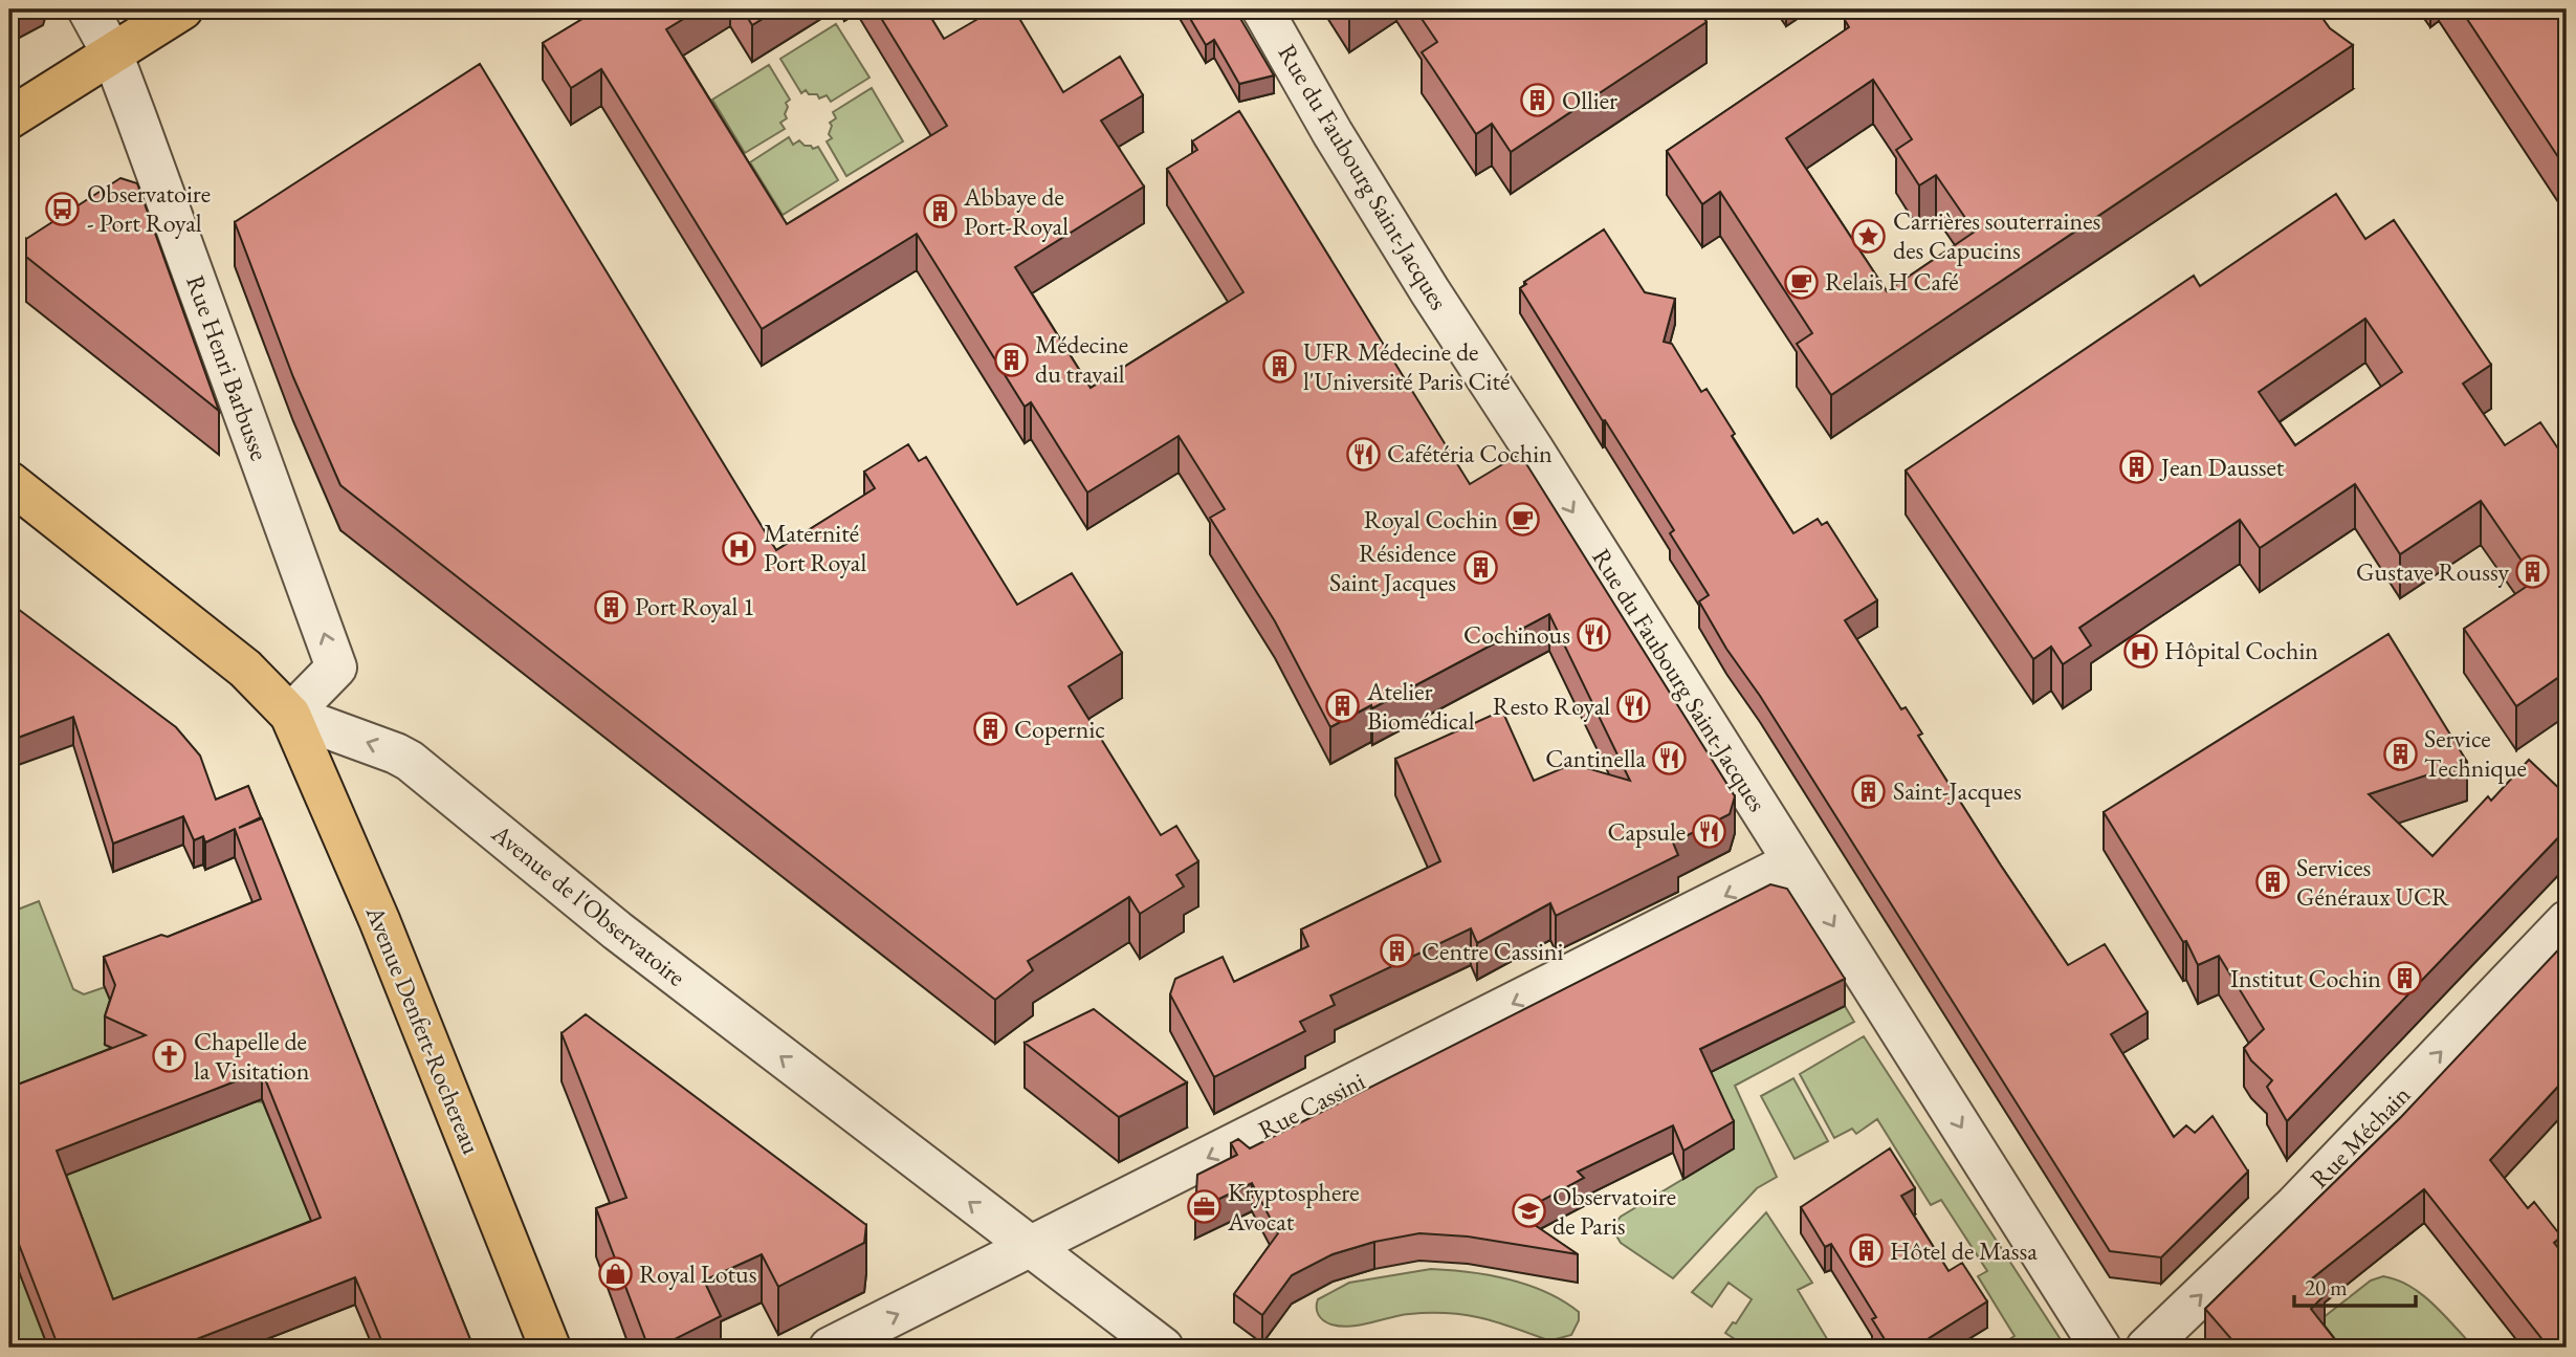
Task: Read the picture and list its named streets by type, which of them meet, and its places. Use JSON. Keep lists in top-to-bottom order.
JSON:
{
  "streets": {
    "main road": ["Avenue de l'Observatoire", "Avenue Denfert-Rochereau"],
    "street": [
      "Rue du Faubourg Saint-Jacques",
      "Rue Henri Barbusse",
      "Rue Cassini",
      "Rue Méchain"
    ]
  },
  "crossings": [
    ["Rue du Faubourg Saint-Jacques", "Rue Cassini"],
    ["Rue Henri Barbusse", "Avenue de l'Observatoire"],
    ["Rue Henri Barbusse", "Avenue Denfert-Rochereau"],
    ["Avenue de l'Observatoire", "Avenue Denfert-Rochereau"],
    ["Avenue de l'Observatoire", "Rue Cassini"]
  ],
  "one_way": [
    "Rue du Faubourg Saint-Jacques",
    "Rue Henri Barbusse",
    "Avenue de l'Observatoire",
    "Rue Méchain"
  ],
  "places": {
    "building": [
      "Ollier",
      "Abbaye de Port-Royal",
      "Médecine du travail",
      "UFR Médecine de l'Université Paris Cité",
      "Jean Dausset",
      "Résidence Saint Jacques",
      "Gustave Roussy",
      "Port Royal 1",
      "Atelier Biomédical",
      "Copernic",
      "Service Technique",
      "Saint-Jacques",
      "Services Généraux UCR",
      "Centre Cassini",
      "Institut Cochin",
      "Hôtel de Massa"
    ],
    "bus stop": ["Observatoire - Port Royal"],
    "place": ["Carrières souterraines des Capucins"],
    "cafe": ["Relais H Café", "Royal Cochin"],
    "restaurant": [
      "Cafétéria Cochin",
      "Cochinous",
      "Resto Royal",
      "Cantinella",
      "Capsule"
    ],
    "hospital": ["Maternité Port Royal", "Hôpital Cochin"],
    "church": ["Chapelle de la Visitation"],
    "office": ["Kryptosphere Avocat"],
    "school or university": ["Observatoire de Paris"],
    "shop": ["Royal Lotus"]
  },
  "scale_bar": "20 m"
}
